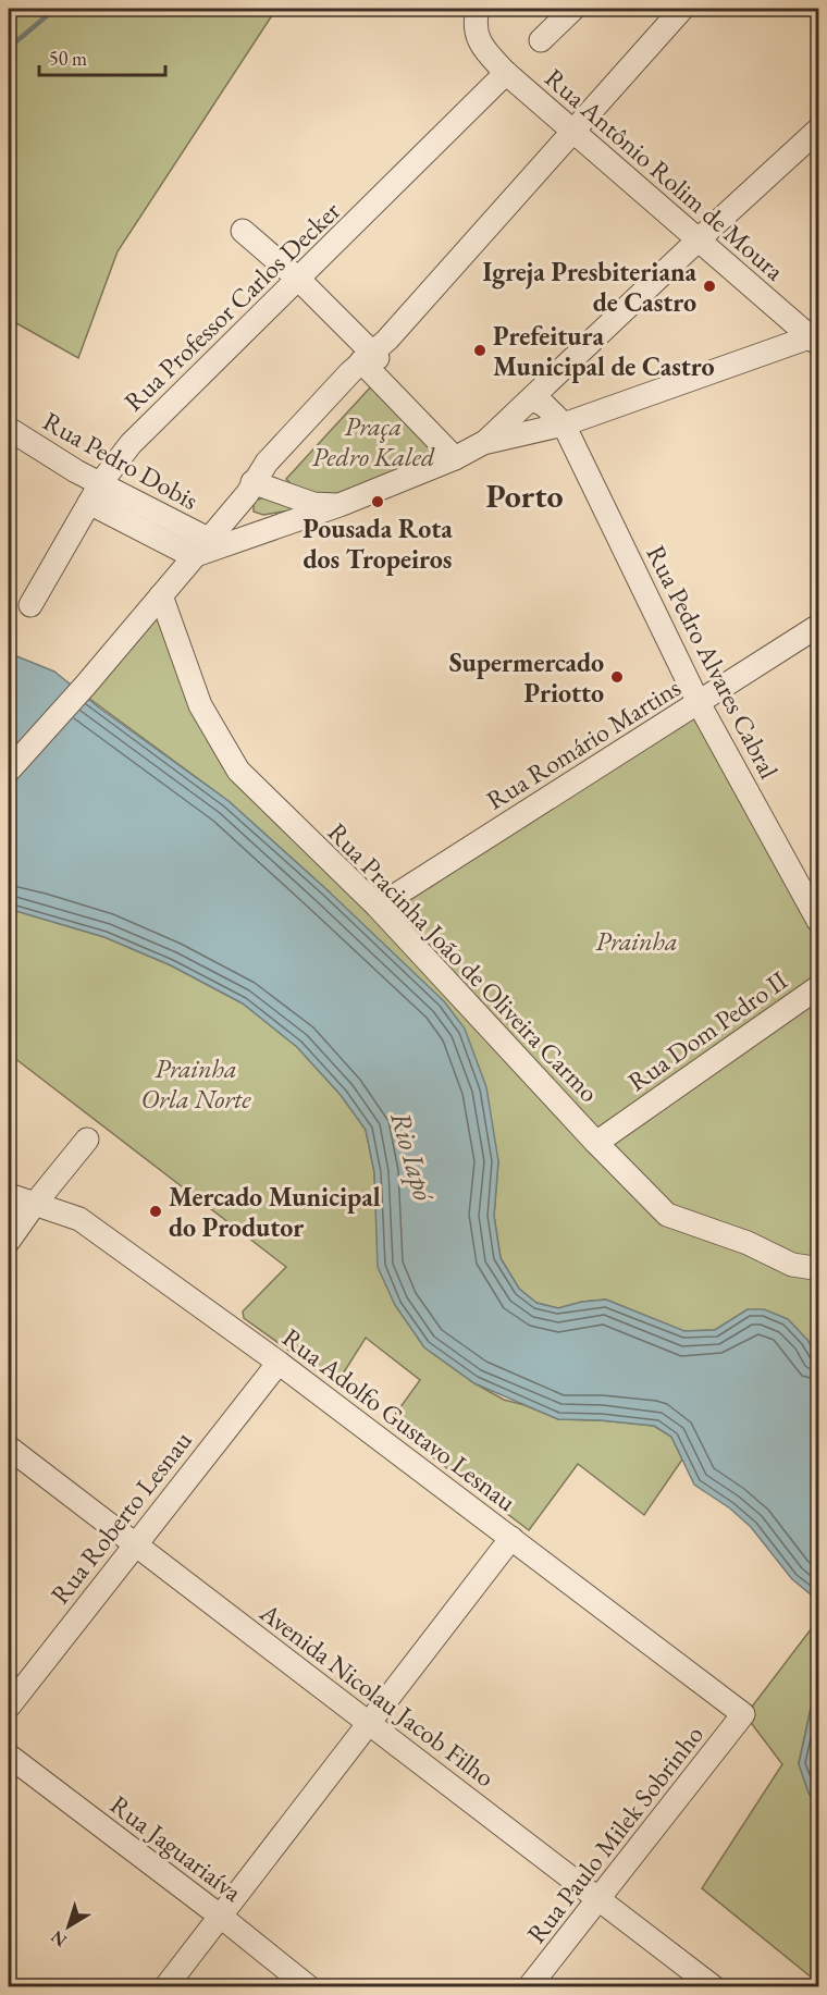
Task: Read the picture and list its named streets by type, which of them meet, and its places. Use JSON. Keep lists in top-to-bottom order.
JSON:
{
  "streets": {
    "street": [
      "Rua Antônio Rolim de Moura",
      "Rua Professor Carlos Decker",
      "Rua Pedro Dobis",
      "Rua Pedro Alvares Cabral",
      "Rua Romário Martins",
      "Rua Pracinha João de Oliveira Carmo",
      "Rua Dom Pedro II",
      "Rua Adolfo Gustavo Lesnau",
      "Rua Roberto Lesnau",
      "Avenida Nicolau Jacob Filho",
      "Rua Paulo Milek Sobrinho",
      "Rua Jaguariaíva"
    ]
  },
  "crossings": [
    ["Rua Antônio Rolim de Moura", "Rua Professor Carlos Decker"],
    ["Rua Professor Carlos Decker", "Rua Pedro Dobis"],
    ["Rua Pedro Alvares Cabral", "Rua Romário Martins"],
    ["Rua Romário Martins", "Rua Pracinha João de Oliveira Carmo"],
    ["Rua Pracinha João de Oliveira Carmo", "Rua Dom Pedro II"],
    ["Rua Adolfo Gustavo Lesnau", "Rua Roberto Lesnau"],
    ["Rua Adolfo Gustavo Lesnau", "Rua Paulo Milek Sobrinho"],
    ["Rua Roberto Lesnau", "Avenida Nicolau Jacob Filho"],
    ["Avenida Nicolau Jacob Filho", "Rua Paulo Milek Sobrinho"]
  ],
  "districts": ["Porto"],
  "water": ["Rio Iapó"],
  "parks": ["Praça Pedro Kaled", "Prainha", "Prainha Orla Norte"],
  "places": [
    "Igreja Presbiteriana de Castro",
    "Prefeitura Municipal de Castro",
    "Pousada Rota dos Tropeiros",
    "Supermercado Priotto",
    "Mercado Municipal do Produtor"
  ],
  "scale_bar": "50 m",
  "north": "bottom left"
}
